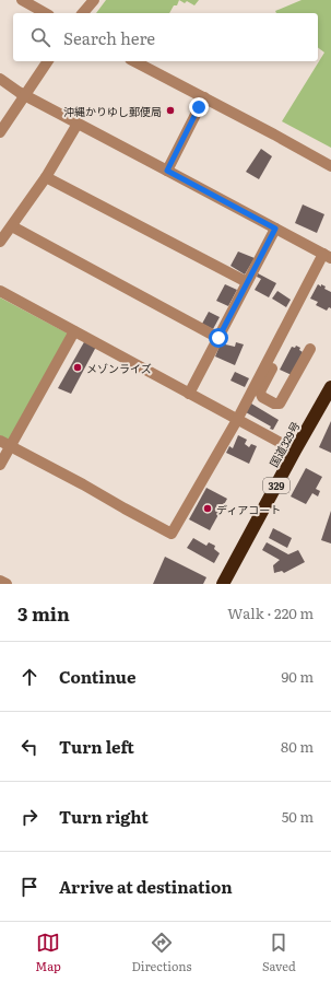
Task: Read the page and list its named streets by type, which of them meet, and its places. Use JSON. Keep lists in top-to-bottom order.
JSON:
{
  "streets": {
    "highway": ["国道329号", "329"]
  },
  "places": ["沖縄かりゆし郵便局", "メゾンライズ", "ディアコート"],
  "page": {
    "search": "Search here",
    "heading": ["3 min", "Walk · 220 m"],
    "list": [
      ["Continue", "90 m"],
      ["Turn left", "80 m"],
      ["Turn right", "50 m"],
      "Arrive at destination"
    ],
    "nav": ["Map", "Directions", "Saved"]
  }
}
